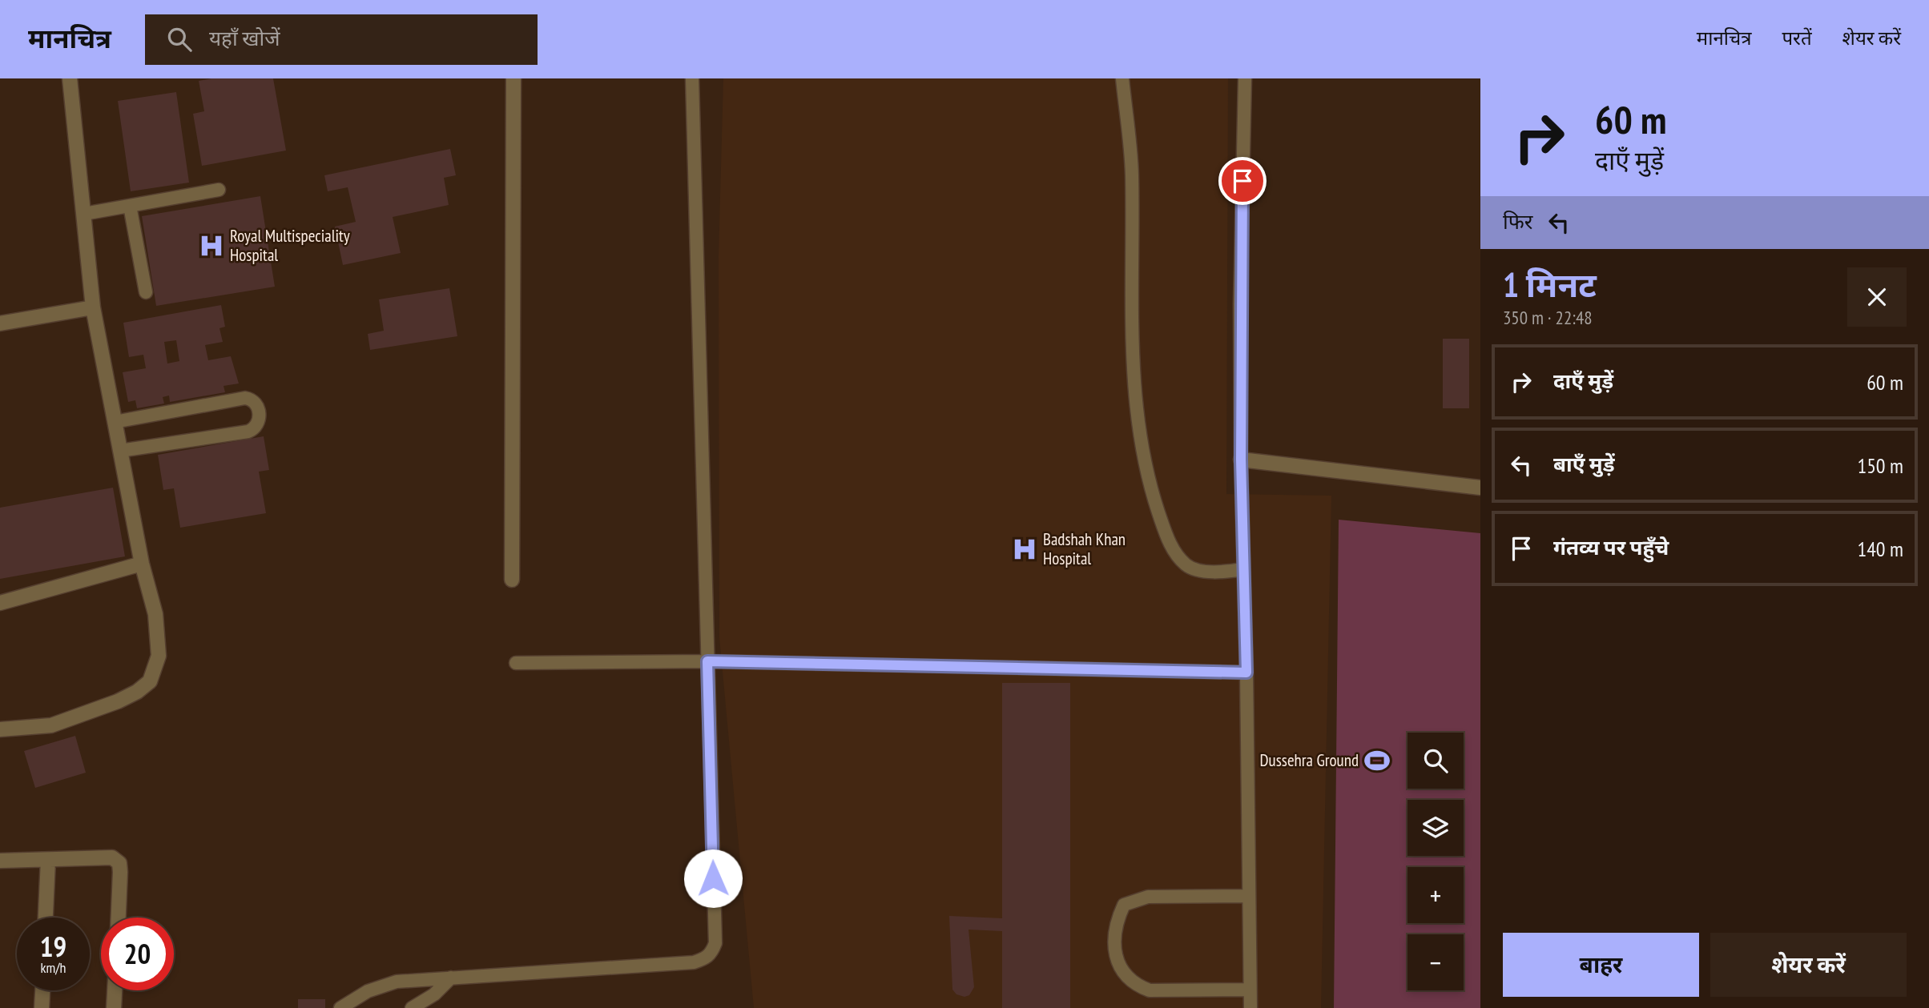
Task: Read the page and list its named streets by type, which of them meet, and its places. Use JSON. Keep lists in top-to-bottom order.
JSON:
{
  "places": {
    "hospital": ["Royal Multispeciality Hospital", "Badshah Khan Hospital"],
    "sports": ["Dussehra Ground"]
  },
  "page": {
    "header": "मानचित्र",
    "search": "यहाँ खोजें",
    "nav": ["मानचित्र", "परतें", "शेयर करें"],
    "turn": ["60 m", "दाएँ मुड़ें"],
    "then": "फिर",
    "heading": ["1 मिनट", "350 m · 22:48"],
    "list": [
      {
        "name": "दाएँ मुड़ें",
        "value": "60 m"
      },
      {
        "name": "बाएँ मुड़ें",
        "value": "150 m"
      },
      {
        "name": "गंतव्य पर पहुँचे",
        "value": "140 m"
      }
    ],
    "map_buttons": ["+", "−"],
    "speed": "19 km/h",
    "limit": "20",
    "buttons": ["बाहर", "शेयर करें"]
  }
}
